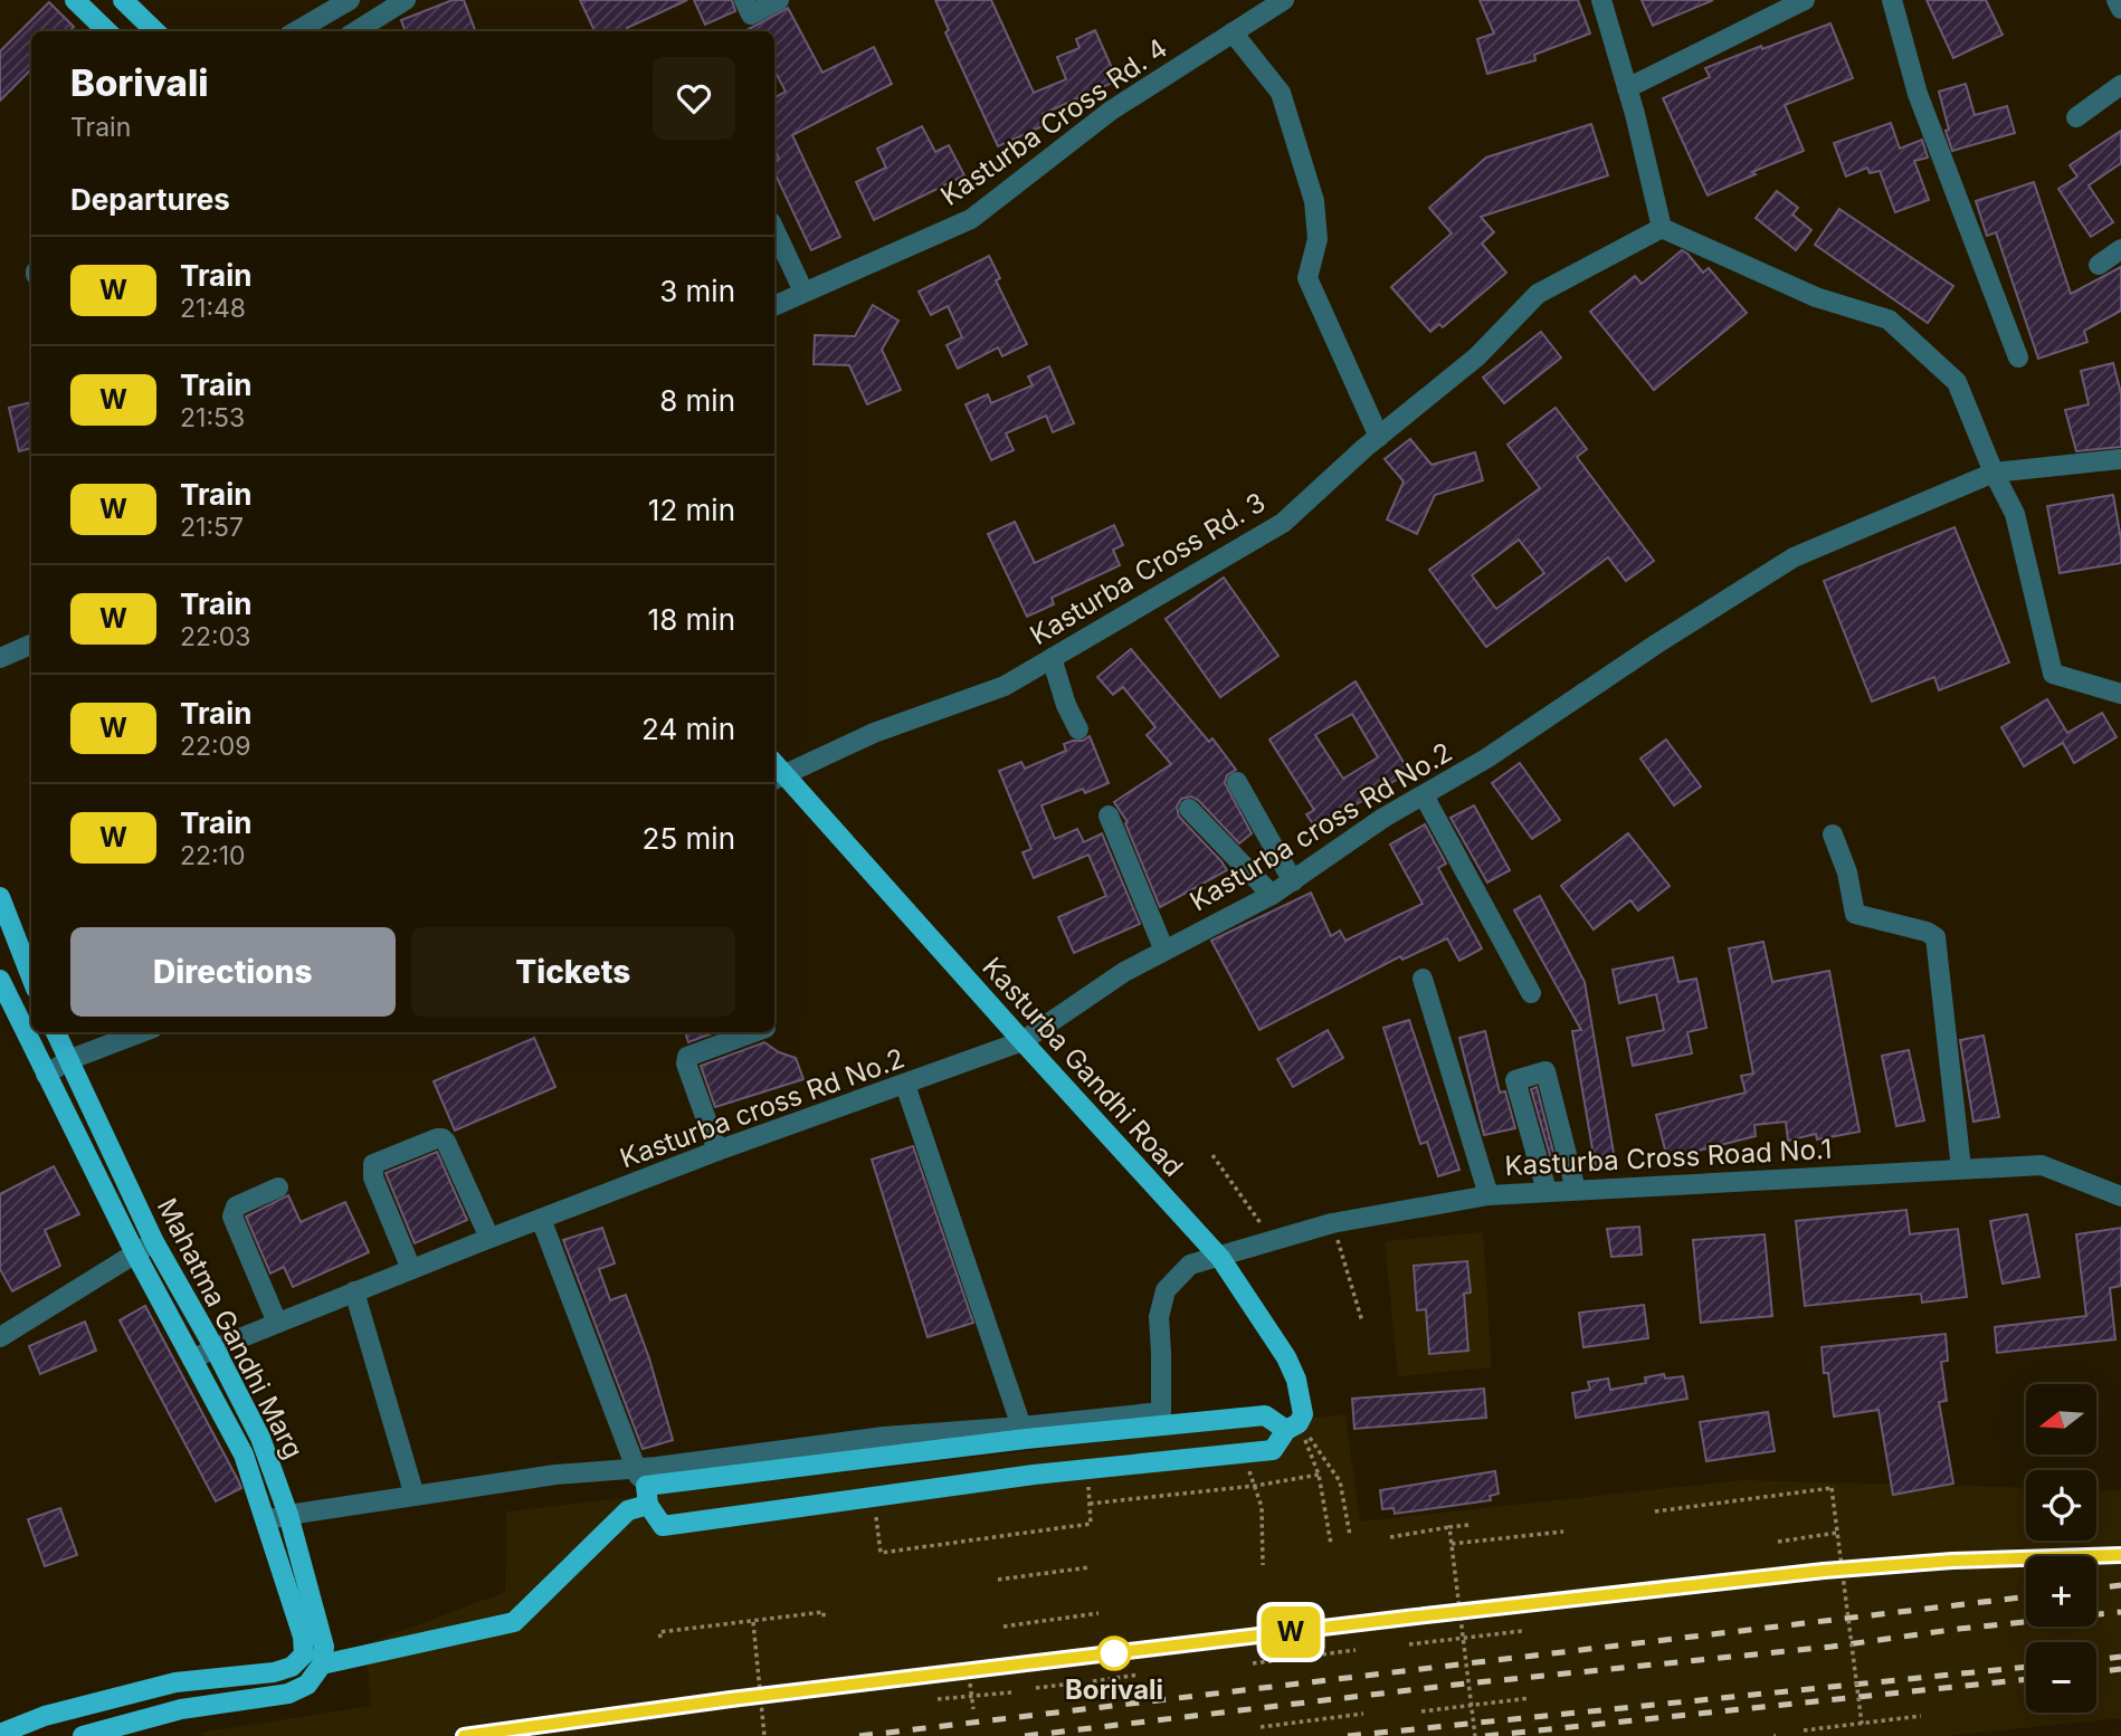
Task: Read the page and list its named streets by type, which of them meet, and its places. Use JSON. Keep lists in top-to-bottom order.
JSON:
{
  "streets": {
    "main road": ["Kasturba Gandhi Road", "Mahatma Gandhi Marg"],
    "street": [
      "Kasturba Cross Rd. 4",
      "Kasturba Cross Rd. 3",
      "Kasturba cross Rd No.2",
      "Kasturba Cross Road No.1"
    ]
  },
  "crossings": [
    ["Kasturba Cross Rd. 3", "Kasturba Gandhi Road"],
    ["Kasturba cross Rd No.2", "Kasturba Gandhi Road"],
    ["Kasturba cross Rd No.2", "Mahatma Gandhi Marg"],
    ["Kasturba Gandhi Road", "Kasturba Cross Road No.1"]
  ],
  "places": ["Borivali"],
  "north": "left",
  "page": {
    "on_map": "W",
    "heading": [
      ["Borivali", "Train"],
      "Departures"
    ],
    "list": [
      {
        "mark": "W",
        "name": "Train",
        "note": "21:48",
        "value": "3 min"
      },
      {
        "mark": "W",
        "name": "Train",
        "note": "21:53",
        "value": "8 min"
      },
      {
        "mark": "W",
        "name": "Train",
        "note": "21:57",
        "value": "12 min"
      },
      {
        "mark": "W",
        "name": "Train",
        "note": "22:03",
        "value": "18 min"
      },
      {
        "mark": "W",
        "name": "Train",
        "note": "22:09",
        "value": "24 min"
      },
      {
        "mark": "W",
        "name": "Train",
        "note": "22:10",
        "value": "25 min"
      }
    ],
    "buttons": ["Directions", "Tickets"],
    "map_buttons": ["+", "−"]
  }
}
